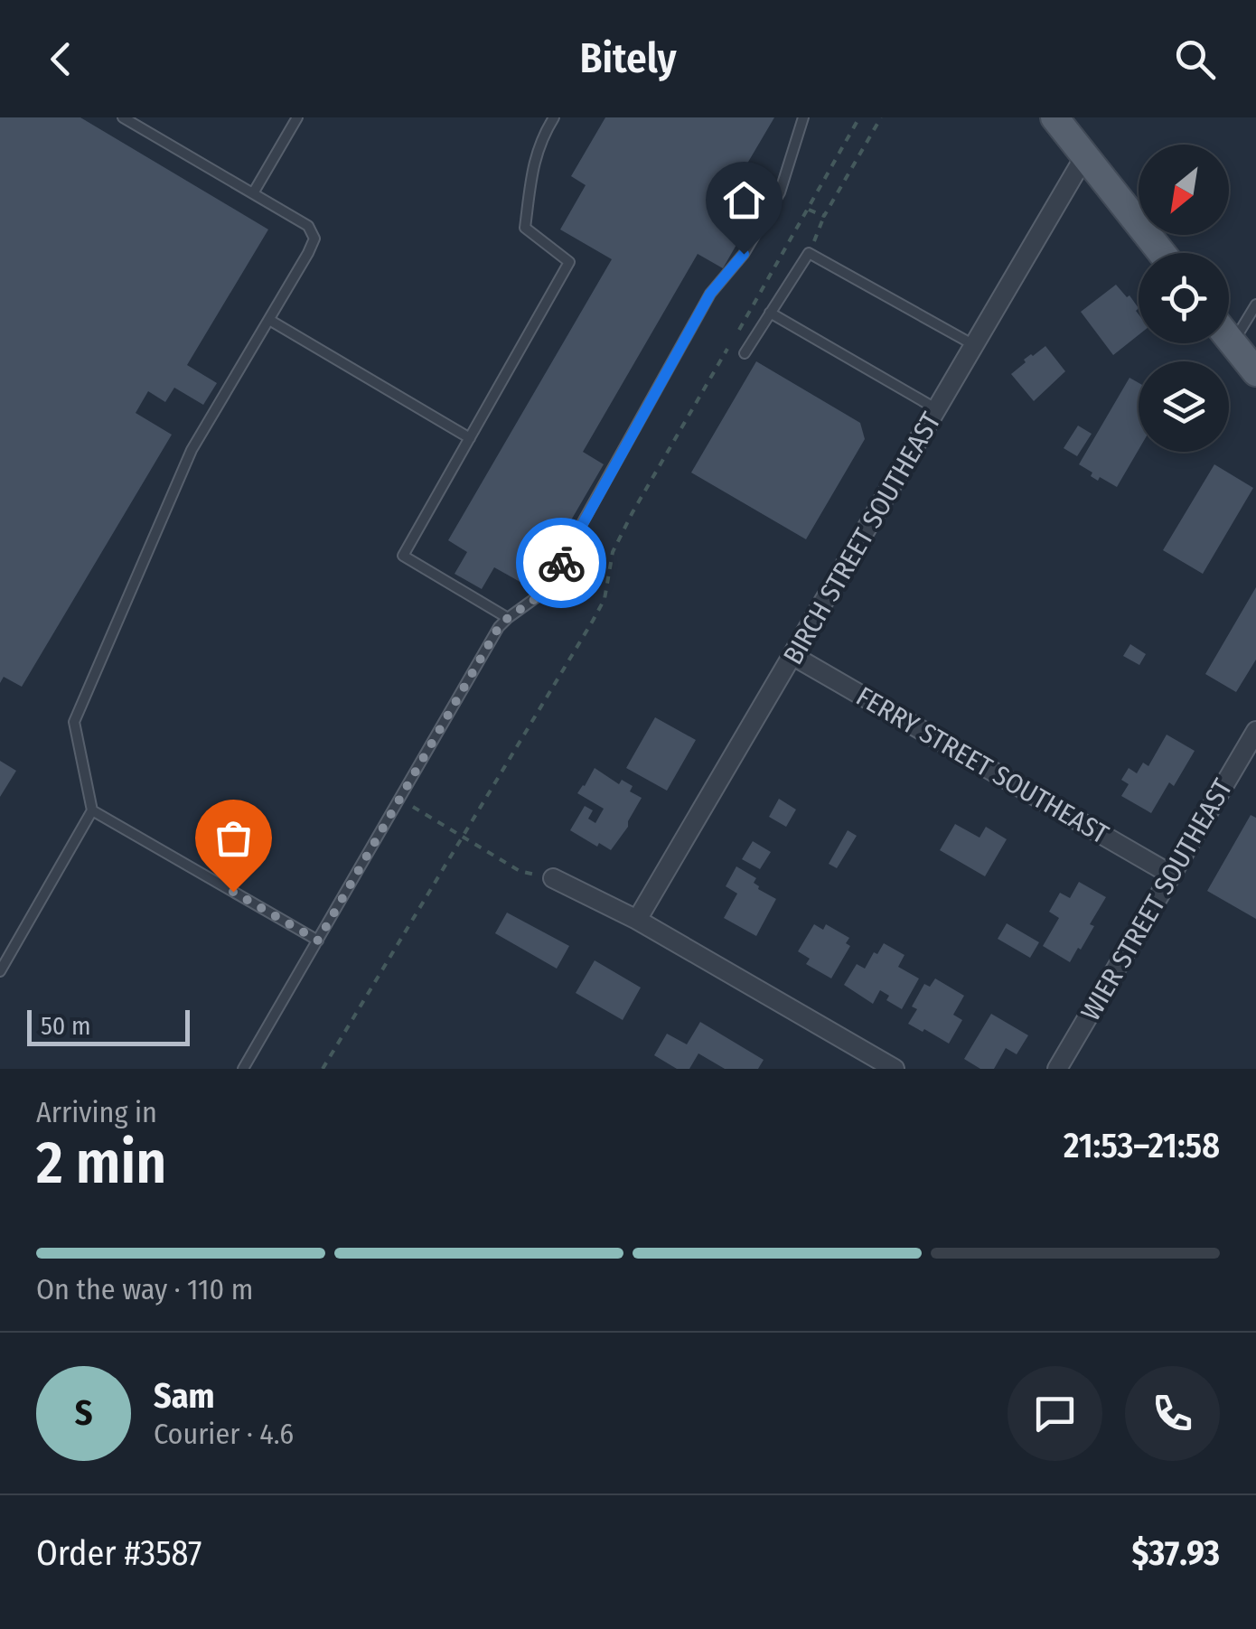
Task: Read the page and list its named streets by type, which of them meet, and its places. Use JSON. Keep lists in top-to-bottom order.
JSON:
{
  "streets": {
    "street": ["BIRCH STREET SOUTHEAST", "FERRY STREET SOUTHEAST", "WIER STREET SOUTHEAST"]
  },
  "crossings": [
    ["BIRCH STREET SOUTHEAST", "FERRY STREET SOUTHEAST"],
    ["FERRY STREET SOUTHEAST", "WIER STREET SOUTHEAST"]
  ],
  "scale_bar": "50 m",
  "north": "bottom left",
  "page": {
    "header": "Bitely",
    "scale": "50 m",
    "heading": ["2 min", "Arriving in", "21:53–21:58"],
    "panel": [
      "Sam",
      "Courier · 4.6",
      "Order #3587",
      "$37.93"
    ],
    "bar": "On the way · 110 m",
    "round": "S"
  }
}
